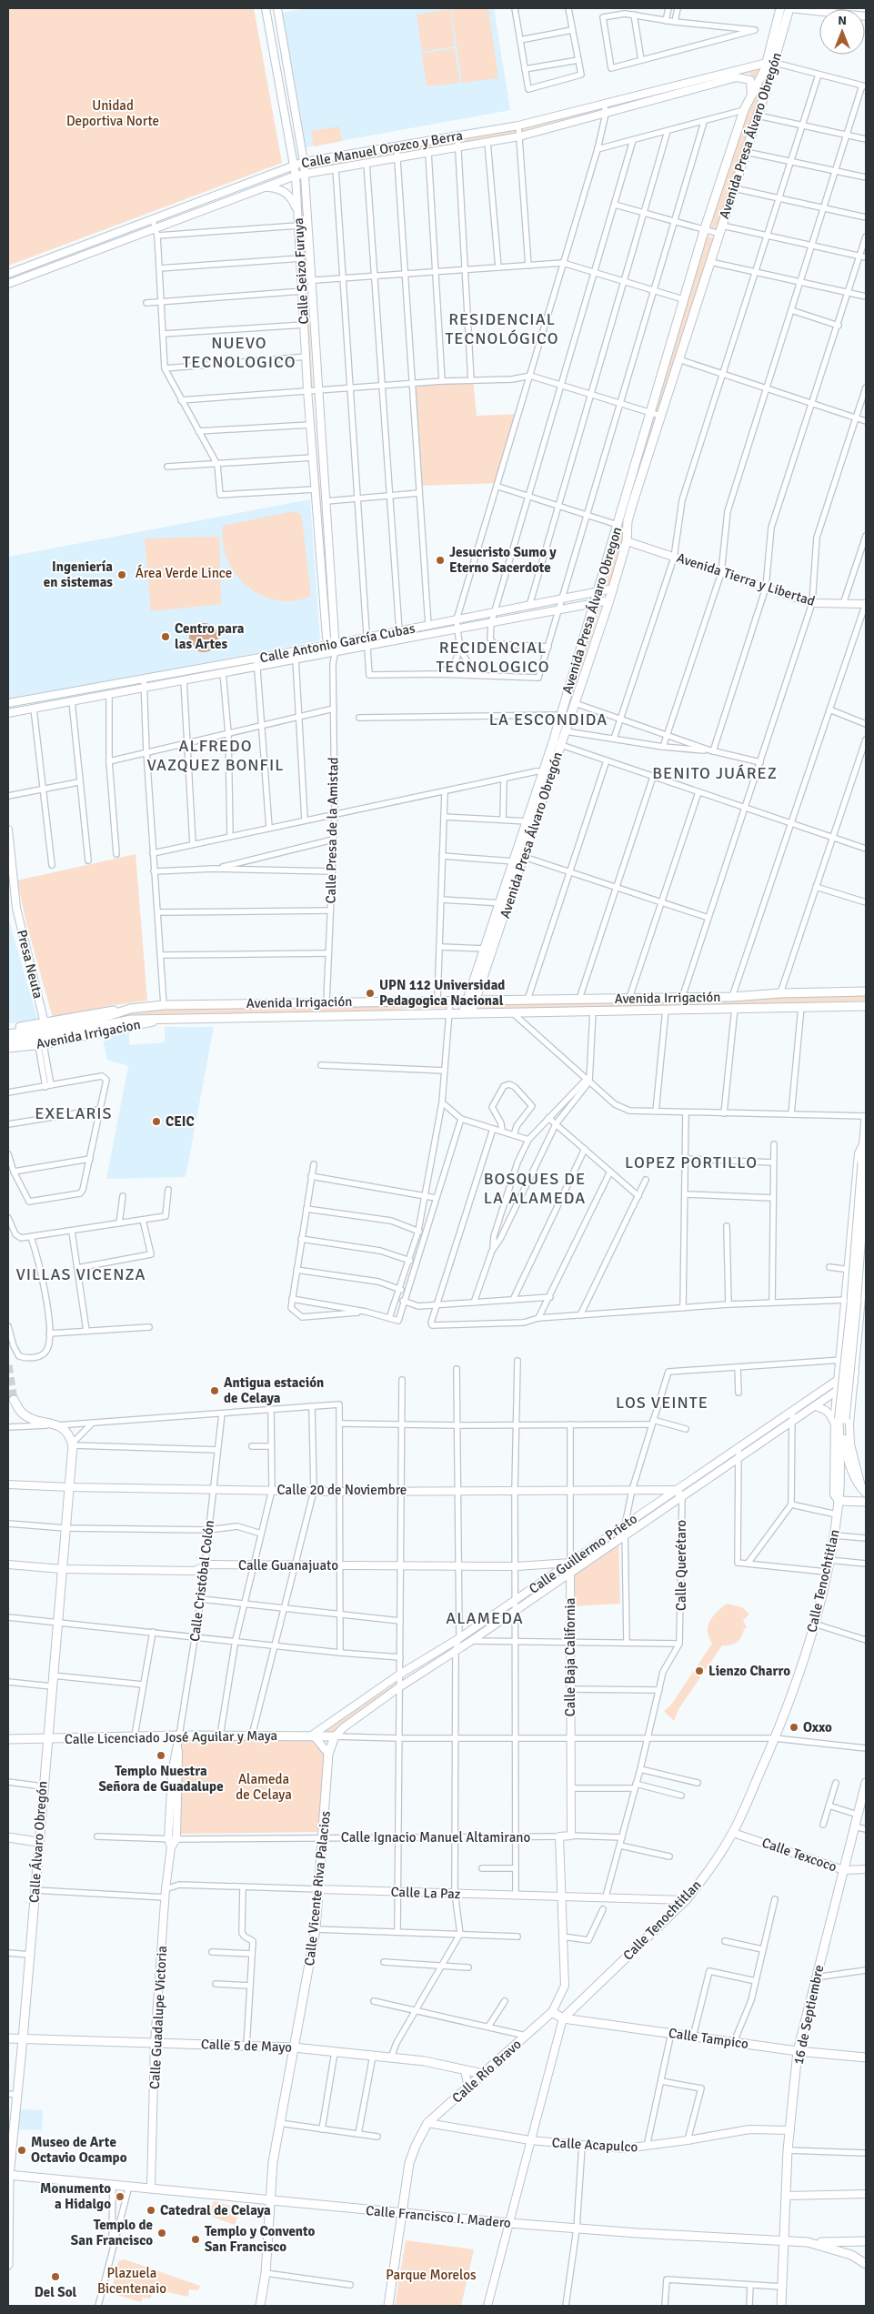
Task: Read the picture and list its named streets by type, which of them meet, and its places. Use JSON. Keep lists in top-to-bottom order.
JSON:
{
  "streets": {
    "main road": [
      "Avenida Presa Álvaro Obregón",
      "Avenida Presa Álvaro Obregon",
      "Avenida Irrigación",
      "Avenida Irrigacion",
      "Calle Tenochtitlan",
      "Calle Licenciado José Aguilar y Maya",
      "Calle Álvaro Obregón",
      "Calle Vicente Riva Palacios",
      "16 de Septiembre",
      "Calle Tampico",
      "Calle 5 de Mayo",
      "Calle Río Bravo",
      "Calle Francisco I. Madero"
    ],
    "street": [
      "Calle Manuel Orozco y Berra",
      "Calle Seizo Furuya",
      "Avenida Tierra y Libertad",
      "Calle Antonio García Cubas",
      "Calle Presa de la Amistad",
      "Presa Neuta",
      "Calle 20 de Noviembre",
      "Calle Guillermo Prieto",
      "Calle Guanajuato",
      "Calle Querétaro",
      "Calle Cristóbal Colón",
      "Calle Baja California",
      "Calle Ignacio Manuel Altamirano",
      "Calle Texcoco",
      "Calle La Paz",
      "Calle Guadalupe Victoria",
      "Calle Acapulco"
    ]
  },
  "crossings": [
    ["Avenida Presa Álvaro Obregón", "Calle Manuel Orozco y Berra"],
    ["Avenida Presa Álvaro Obregón", "Avenida Presa Álvaro Obregon"],
    ["Avenida Presa Álvaro Obregón", "Avenida Irrigación"],
    ["Calle Manuel Orozco y Berra", "Calle Seizo Furuya"],
    ["Calle Seizo Furuya", "Calle Antonio García Cubas"],
    ["Calle Seizo Furuya", "Calle Presa de la Amistad"],
    ["Avenida Tierra y Libertad", "Avenida Presa Álvaro Obregon"],
    ["Avenida Presa Álvaro Obregon", "Calle Antonio García Cubas"],
    ["Avenida Presa Álvaro Obregon", "Avenida Irrigación"],
    ["Calle Antonio García Cubas", "Calle Presa de la Amistad"],
    ["Calle Presa de la Amistad", "Avenida Irrigación"],
    ["Presa Neuta", "Avenida Irrigacion"],
    ["Avenida Irrigación", "Avenida Irrigacion"],
    ["Calle 20 de Noviembre", "Calle Guillermo Prieto"],
    ["Calle 20 de Noviembre", "Calle Cristóbal Colón"],
    ["Calle 20 de Noviembre", "Calle Baja California"],
    ["Calle 20 de Noviembre", "Calle Álvaro Obregón"],
    ["Calle Guillermo Prieto", "Calle Guanajuato"],
    ["Calle Guillermo Prieto", "Calle Querétaro"],
    ["Calle Guillermo Prieto", "Calle Tenochtitlan"],
    ["Calle Guillermo Prieto", "Calle Baja California"],
    ["Calle Guillermo Prieto", "Calle Licenciado José Aguilar y Maya"],
    ["Calle Guillermo Prieto", "Calle Vicente Riva Palacios"],
    ["Calle Guanajuato", "Calle Cristóbal Colón"],
    ["Calle Guanajuato", "Calle Baja California"],
    ["Calle Guanajuato", "Calle Álvaro Obregón"],
    ["Calle Cristóbal Colón", "Calle Licenciado José Aguilar y Maya"],
    ["Calle Tenochtitlan", "Calle Texcoco"],
    ["Calle Tenochtitlan", "Calle La Paz"],
    ["Calle Tenochtitlan", "Calle Tampico"],
    ["Calle Baja California", "Calle Ignacio Manuel Altamirano"],
    ["Calle Licenciado José Aguilar y Maya", "Calle Álvaro Obregón"],
    ["Calle Licenciado José Aguilar y Maya", "Calle Vicente Riva Palacios"],
    ["Calle Ignacio Manuel Altamirano", "Calle Vicente Riva Palacios"],
    ["Calle Ignacio Manuel Altamirano", "Calle Guadalupe Victoria"],
    ["Calle Ignacio Manuel Altamirano", "Calle Río Bravo"],
    ["Calle Álvaro Obregón", "Calle 5 de Mayo"],
    ["Calle Álvaro Obregón", "Calle Francisco I. Madero"],
    ["Calle Texcoco", "16 de Septiembre"],
    ["Calle Vicente Riva Palacios", "Calle La Paz"],
    ["Calle Vicente Riva Palacios", "Calle 5 de Mayo"],
    ["Calle Vicente Riva Palacios", "Calle Francisco I. Madero"],
    ["Calle La Paz", "Calle Guadalupe Victoria"],
    ["Calle La Paz", "Calle Río Bravo"],
    ["16 de Septiembre", "Calle Tampico"],
    ["16 de Septiembre", "Calle Acapulco"],
    ["16 de Septiembre", "Calle Francisco I. Madero"],
    ["Calle Guadalupe Victoria", "Calle 5 de Mayo"],
    ["Calle Guadalupe Victoria", "Calle Francisco I. Madero"],
    ["Calle Tampico", "Calle Río Bravo"],
    ["Calle 5 de Mayo", "Calle Río Bravo"],
    ["Calle Río Bravo", "Calle Acapulco"],
    ["Calle Río Bravo", "Calle Francisco I. Madero"]
  ],
  "districts": [
    "RESIDENCIAL TECNOLÓGICO",
    "NUEVO TECNOLOGICO",
    "RECIDENCIAL TECNOLOGICO",
    "LA ESCONDIDA",
    "ALFREDO VAZQUEZ BONFIL",
    "BENITO JUÁREZ",
    "EXELARIS",
    "LOPEZ PORTILLO",
    "BOSQUES DE LA ALAMEDA",
    "VILLAS VICENZA",
    "LOS VEINTE",
    "ALAMEDA"
  ],
  "parks": [
    "Unidad Deportiva Norte",
    "Área Verde Lince",
    "Alameda de Celaya",
    "Plazuela Bicentenaio",
    "Parque Morelos"
  ],
  "places": [
    "Jesucristo Sumo y Eterno Sacerdote",
    "Ingeniería en sistemas",
    "Centro para las Artes",
    "UPN 112 Universidad Pedagogica Nacional",
    "CEIC",
    "Antigua estación de Celaya",
    "Lienzo Charro",
    "Oxxo",
    "Templo Nuestra Señora de Guadalupe",
    "Museo de Arte Octavio Ocampo",
    "Monumento a Hidalgo",
    "Catedral de Celaya",
    "Templo de San Francisco",
    "Templo y Convento San Francisco",
    "Del Sol"
  ],
  "north": "top"
}
